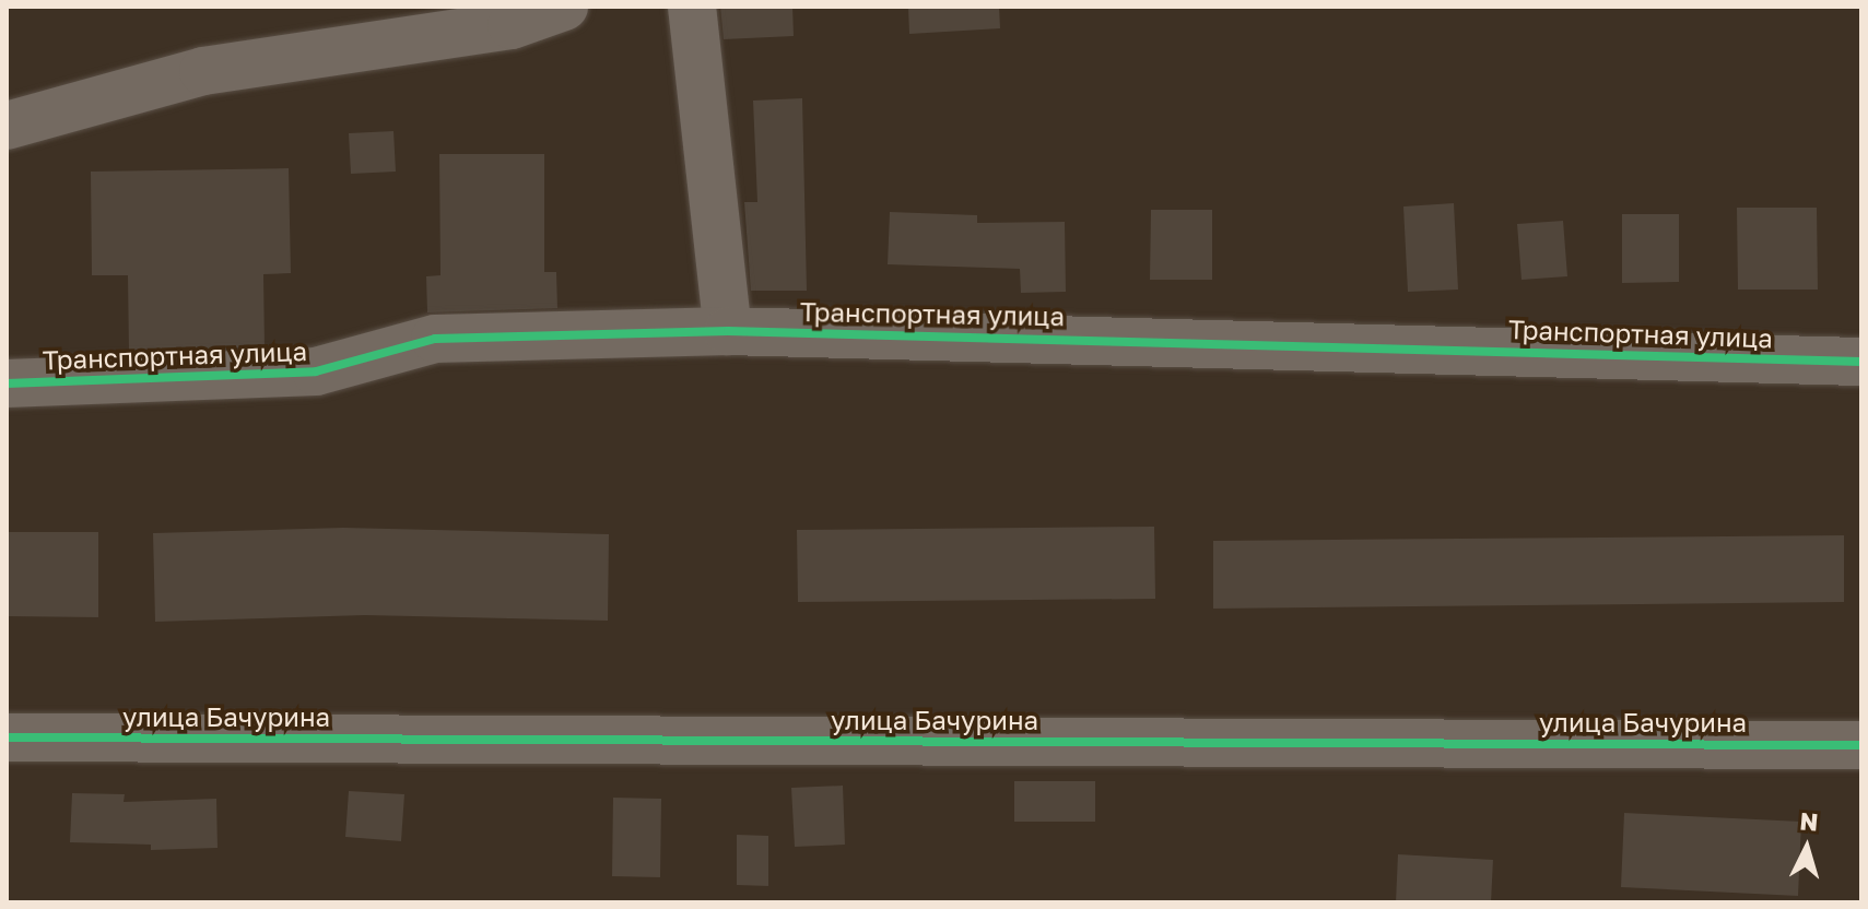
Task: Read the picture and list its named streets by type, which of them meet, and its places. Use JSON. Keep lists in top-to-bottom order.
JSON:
{
  "streets": {
    "street": ["Транспортная улица", "улица Бачурина"]
  },
  "north": "top"
}
